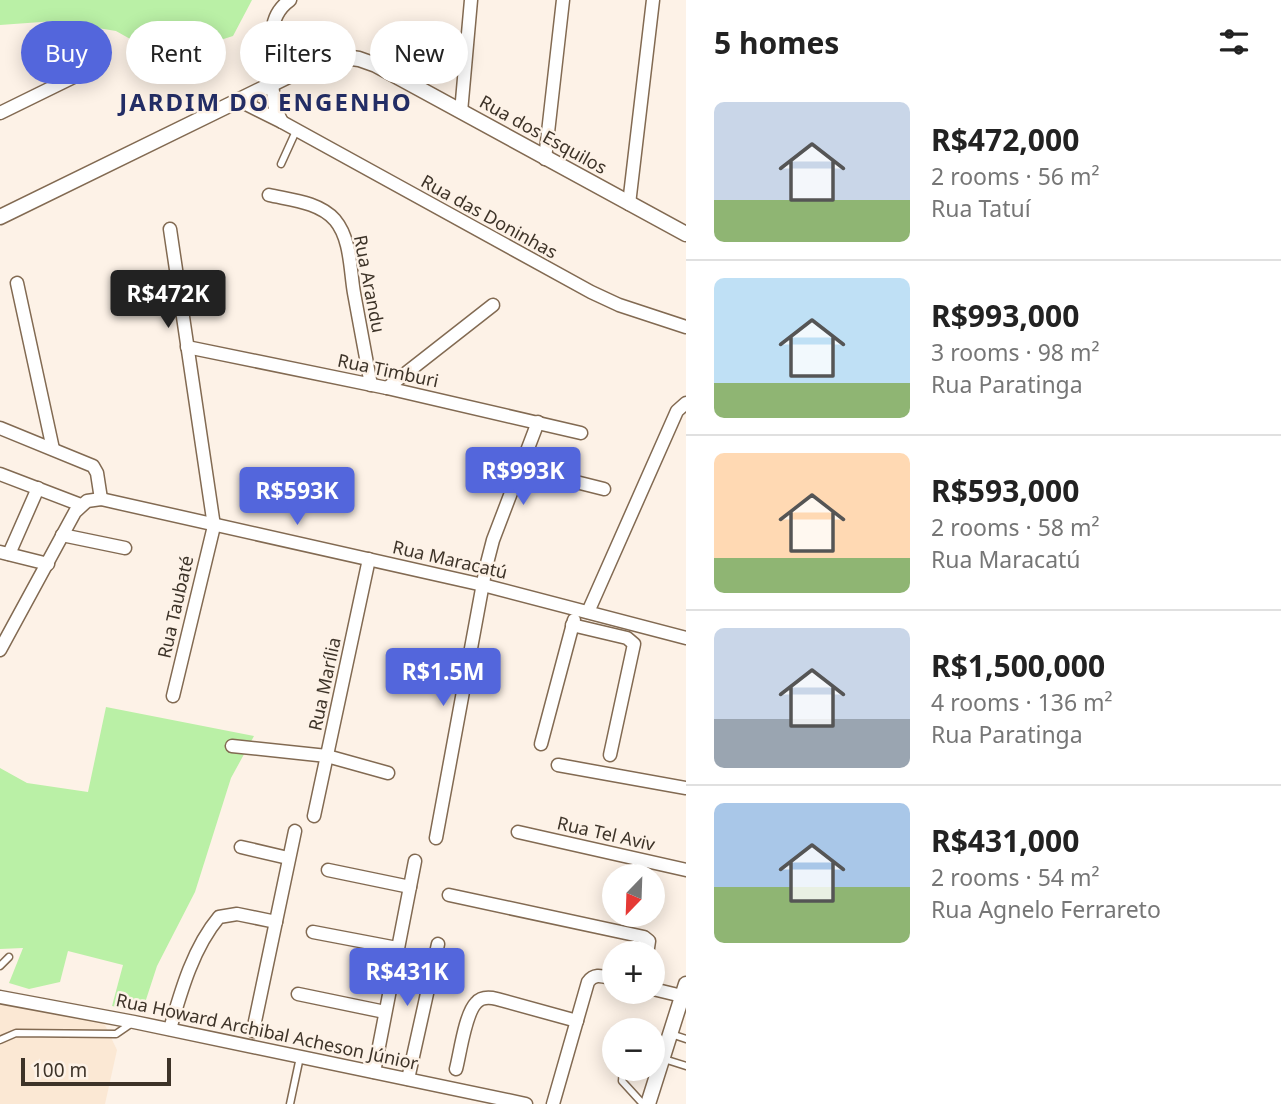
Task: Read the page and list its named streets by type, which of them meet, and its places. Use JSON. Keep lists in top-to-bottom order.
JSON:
{
  "streets": {
    "street": [
      "Rua dos Esquilos",
      "Rua das Doninhas",
      "Rua Arandu",
      "Rua Timburi",
      "Rua Maracatú",
      "Rua Taubaté",
      "Rua Marília",
      "Rua Tel Aviv",
      "Rua Howard Archibal Acheson Júnior"
    ]
  },
  "crossings": [
    ["Rua dos Esquilos", "Rua das Doninhas"],
    ["Rua Arandu", "Rua Timburi"],
    ["Rua Maracatú", "Rua Taubaté"],
    ["Rua Maracatú", "Rua Marília"]
  ],
  "districts": ["JARDIM DO ENGENHO"],
  "scale_bar": "100 m",
  "north": "bottom left",
  "page": {
    "heading": "5 homes",
    "chip": [
      "Buy",
      "Rent",
      "Filters",
      "New"
    ],
    "list": [
      {
        "name": "R$472,000",
        "note": "2 rooms · 56 m² · Rua Tatuí"
      },
      {
        "name": "R$993,000",
        "note": "3 rooms · 98 m² · Rua Paratinga"
      },
      {
        "name": "R$593,000",
        "note": "2 rooms · 58 m² · Rua Maracatú"
      },
      {
        "name": "R$1,500,000",
        "note": "4 rooms · 136 m² · Rua Paratinga"
      },
      {
        "name": "R$431,000",
        "note": "2 rooms · 54 m² · Rua Agnelo Ferrareto"
      }
    ],
    "price": [
      "R$472K",
      "R$993K",
      "R$593K",
      "R$1.5M",
      "R$431K"
    ],
    "map_buttons": ["+", "−"],
    "scale": "100 m"
  }
}
